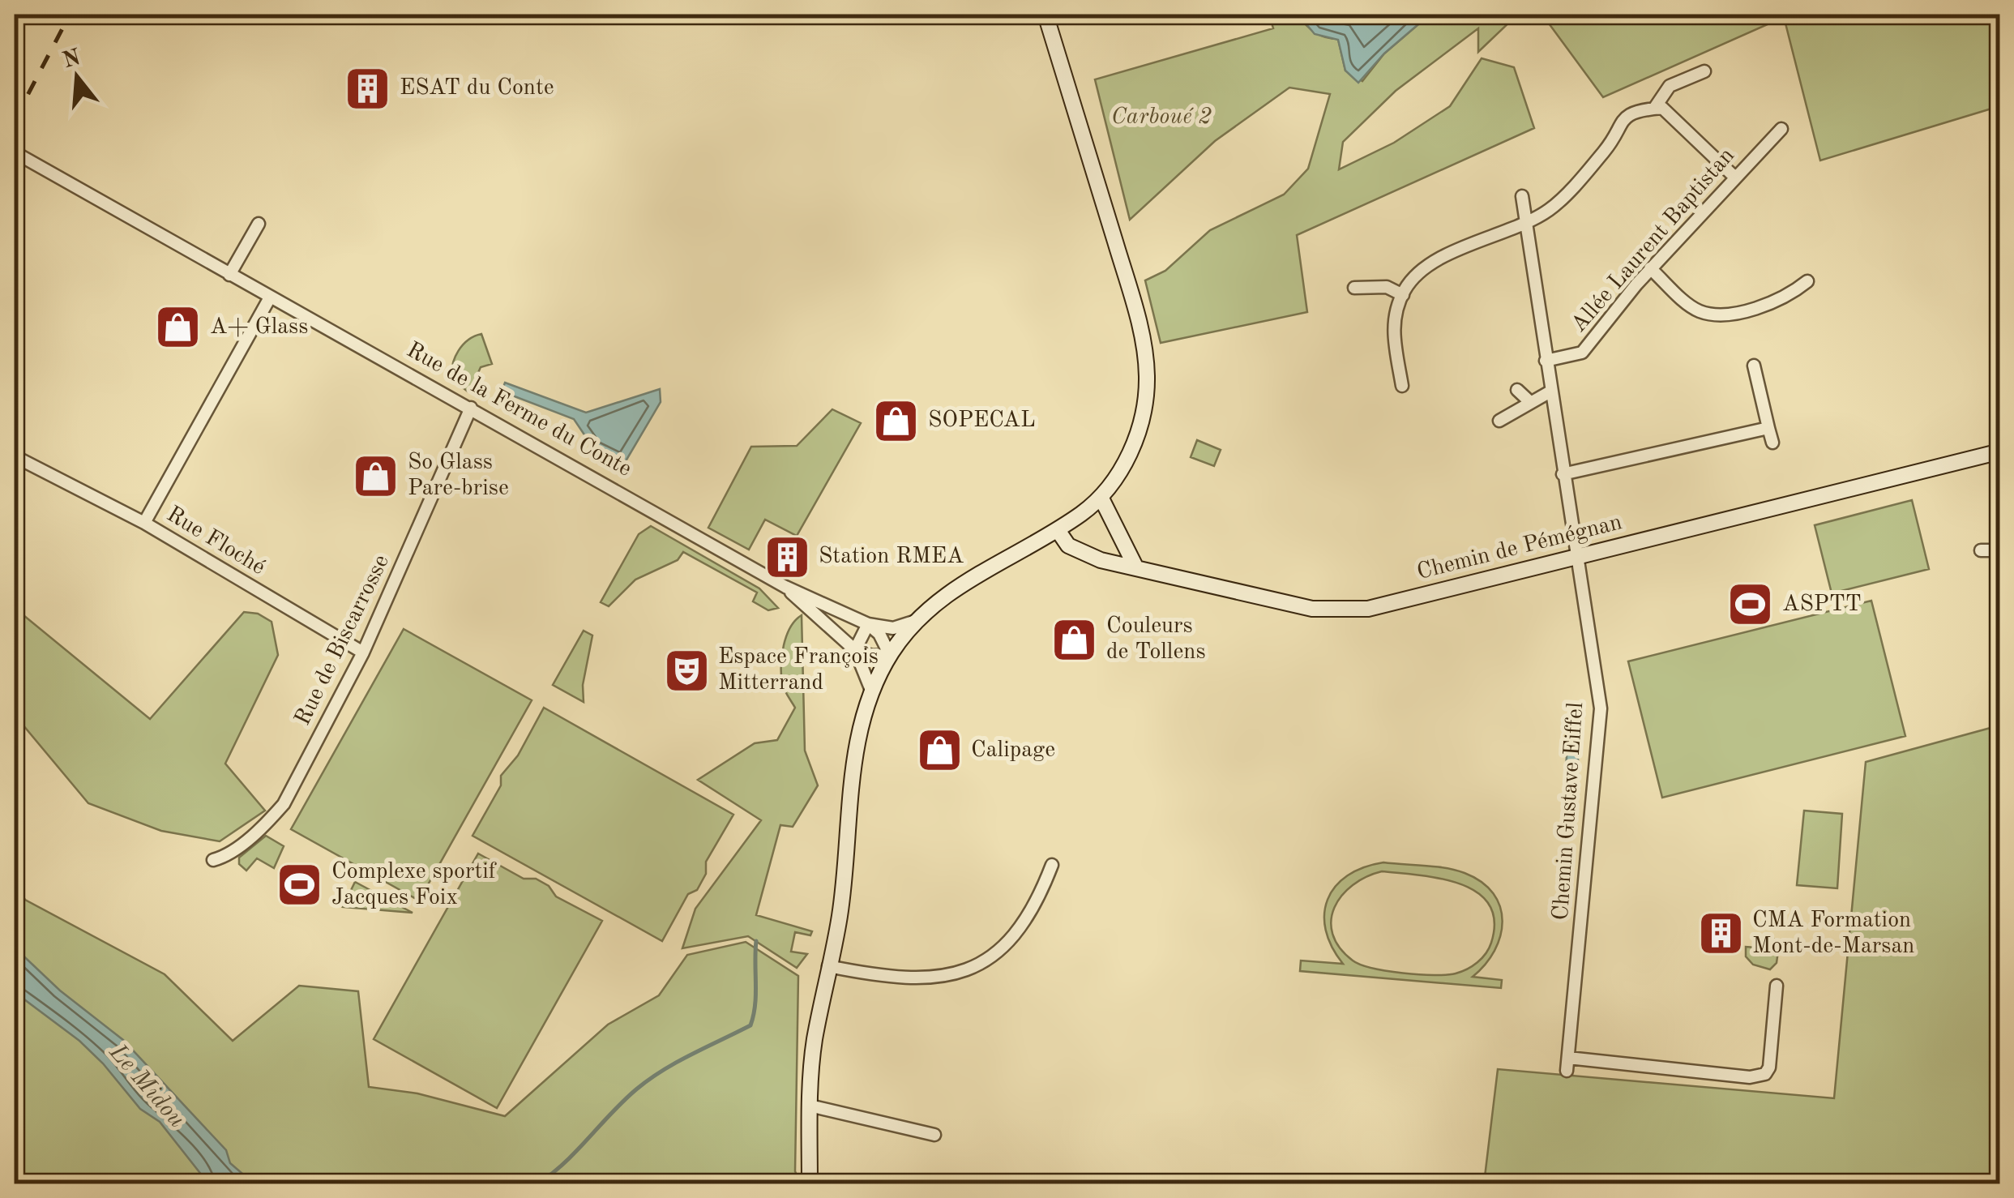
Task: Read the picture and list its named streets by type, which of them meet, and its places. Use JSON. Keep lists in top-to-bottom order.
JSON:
{
  "streets": {
    "street": [
      "Allée Laurent Baptistan",
      "Rue de la Ferme du Conte",
      "Rue Floché",
      "Chemin de Pémégnan",
      "Rue de Biscarrosse",
      "Chemin Gustave Eiffel"
    ]
  },
  "crossings": [
    ["Allée Laurent Baptistan", "Chemin Gustave Eiffel"],
    ["Rue de la Ferme du Conte", "Rue Floché"],
    ["Rue de la Ferme du Conte", "Rue de Biscarrosse"],
    ["Rue Floché", "Rue de Biscarrosse"],
    ["Chemin de Pémégnan", "Chemin Gustave Eiffel"]
  ],
  "water": ["Le Midou"],
  "parks": ["Carboué 2"],
  "places": {
    "building": ["ESAT du Conte", "Station RMEA", "CMA Formation Mont-de-Marsan"],
    "shop": [
      "A+ Glass",
      "SOPECAL",
      "So Glass Pare-brise",
      "Couleurs de Tollens",
      "Calipage"
    ],
    "sports": ["ASPTT", "Complexe sportif Jacques Foix"],
    "theatre": ["Espace François Mitterrand"]
  },
  "north": "top"
}
